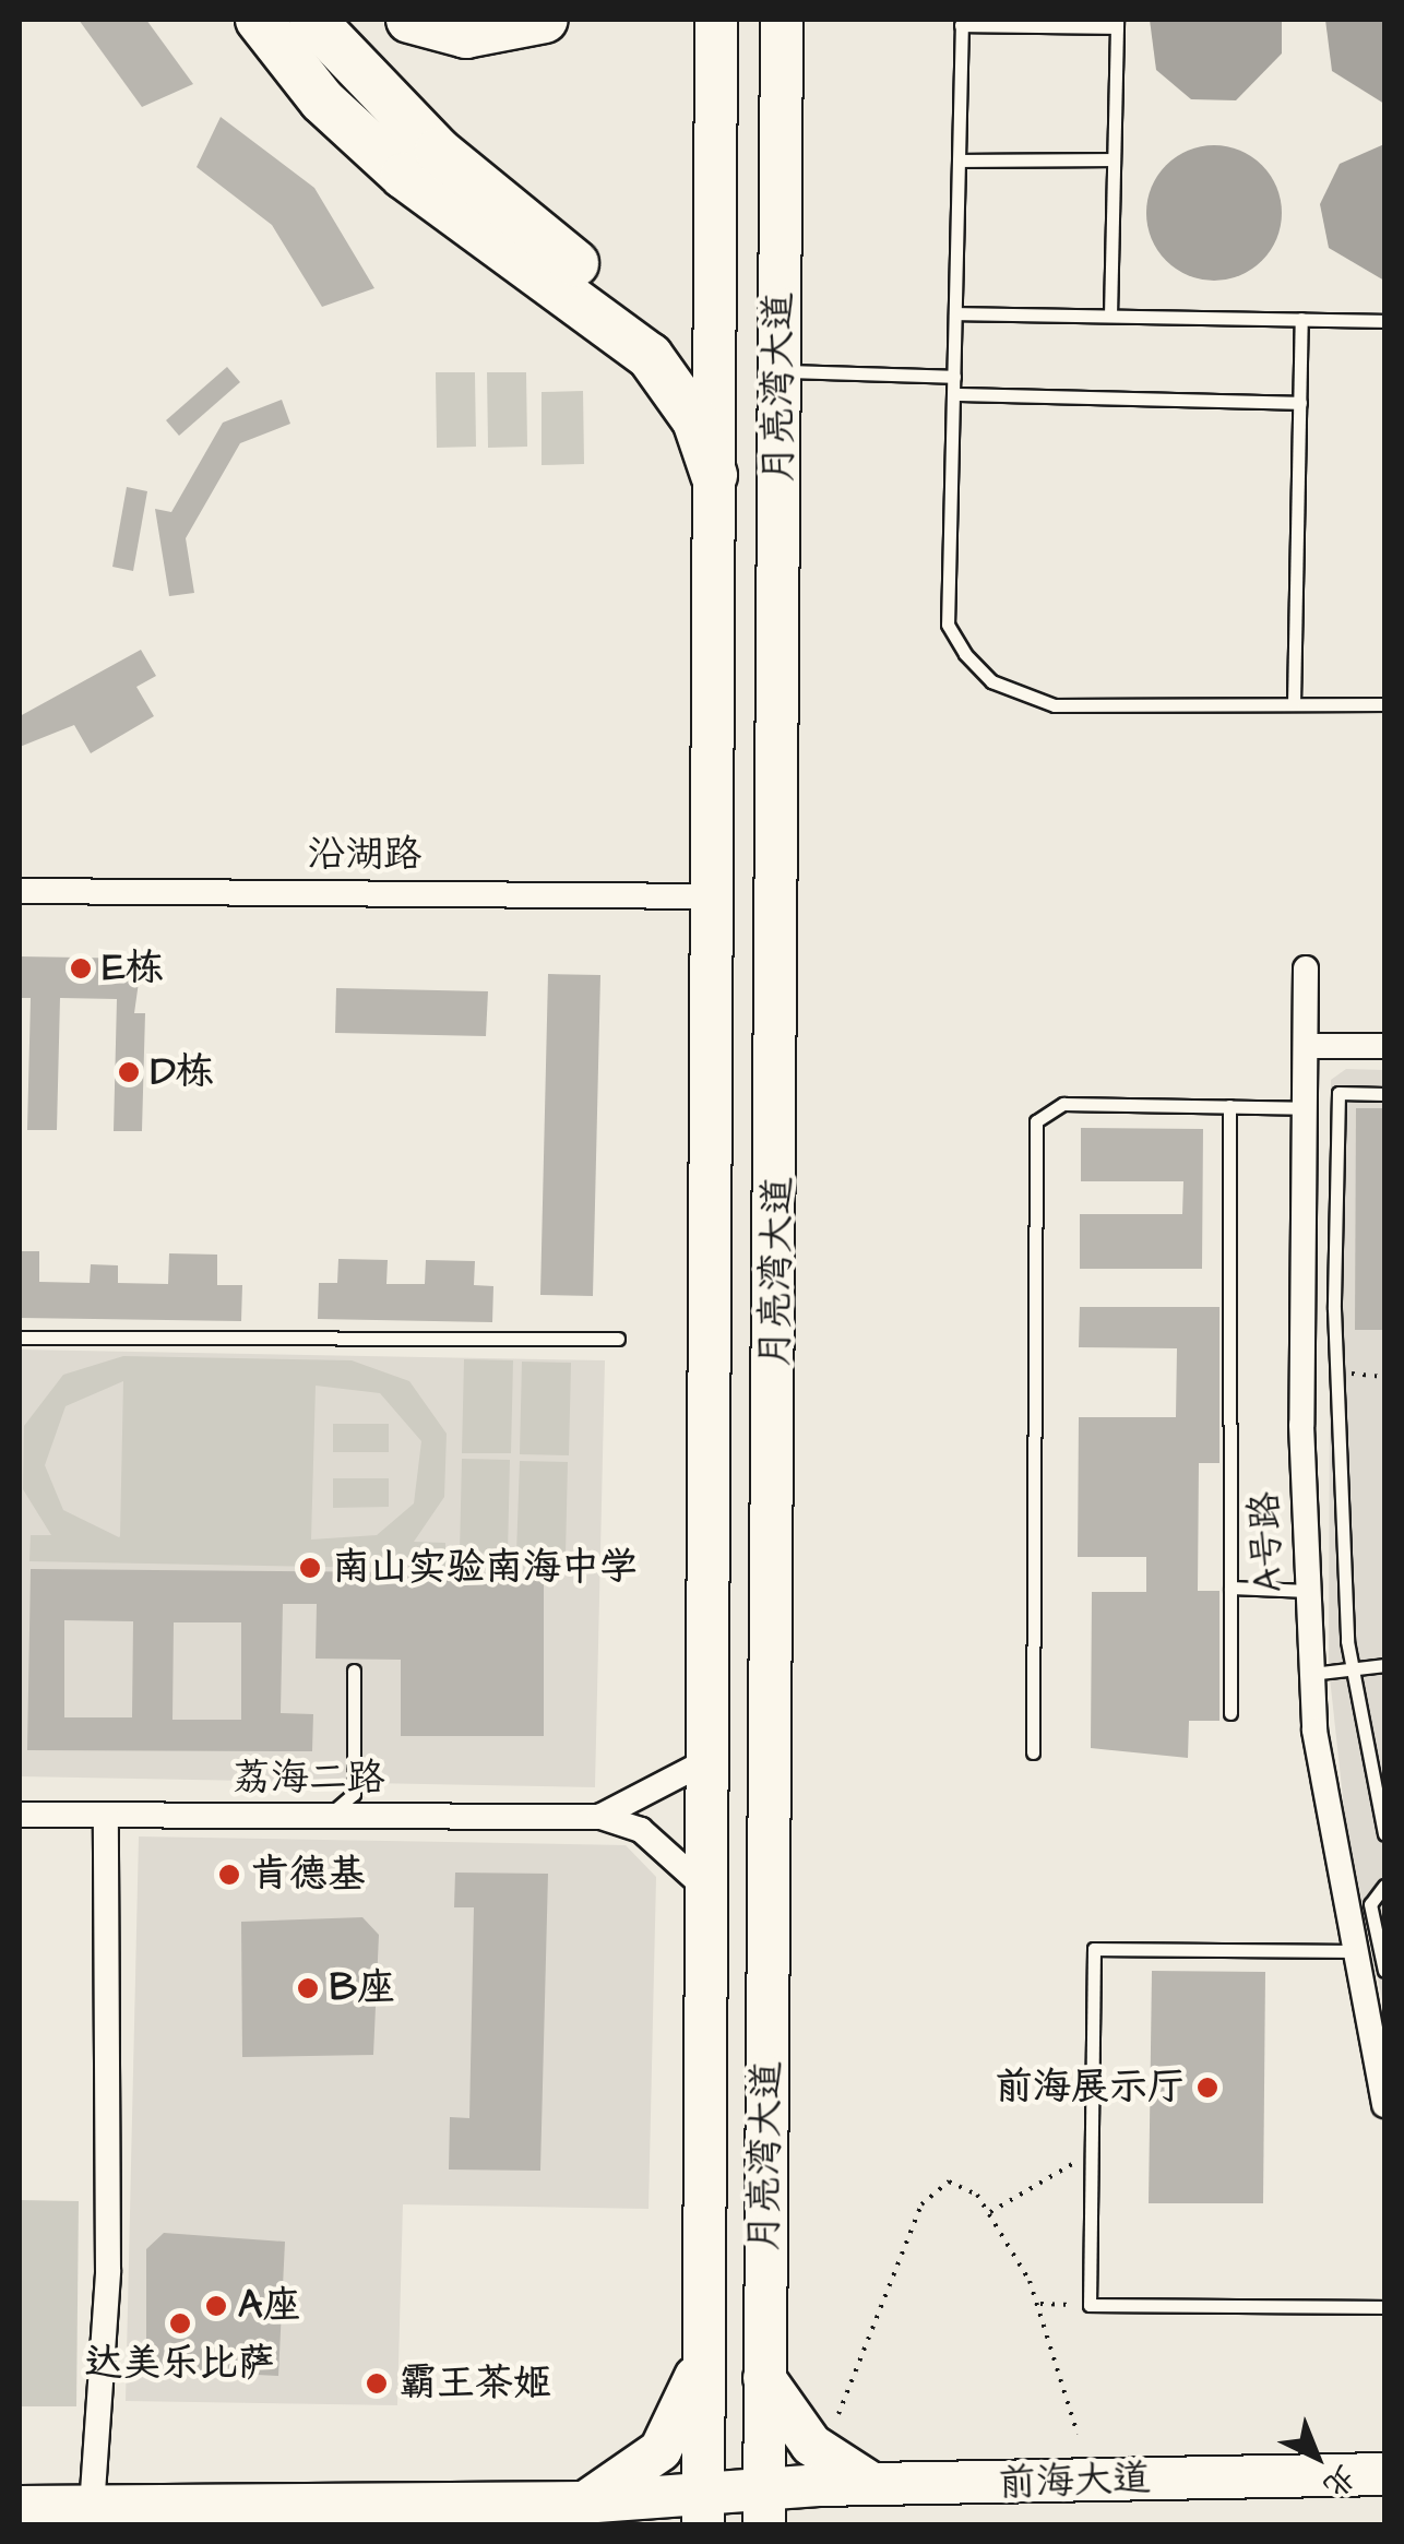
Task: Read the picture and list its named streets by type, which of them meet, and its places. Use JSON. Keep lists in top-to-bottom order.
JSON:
{
  "streets": {
    "main road": ["月亮湾大道", "前海大道"],
    "street": ["沿湖路", "A号路", "荔海二路"]
  },
  "crossings": [
    ["月亮湾大道", "沿湖路"],
    ["月亮湾大道", "荔海二路"],
    ["月亮湾大道", "前海大道"]
  ],
  "places": [
    "E栋",
    "D栋",
    "南山实验南海中学",
    "肯德基",
    "B座",
    "前海展示厅",
    "A座",
    "达美乐比萨",
    "霸王茶姬"
  ],
  "north": "bottom right"
}
